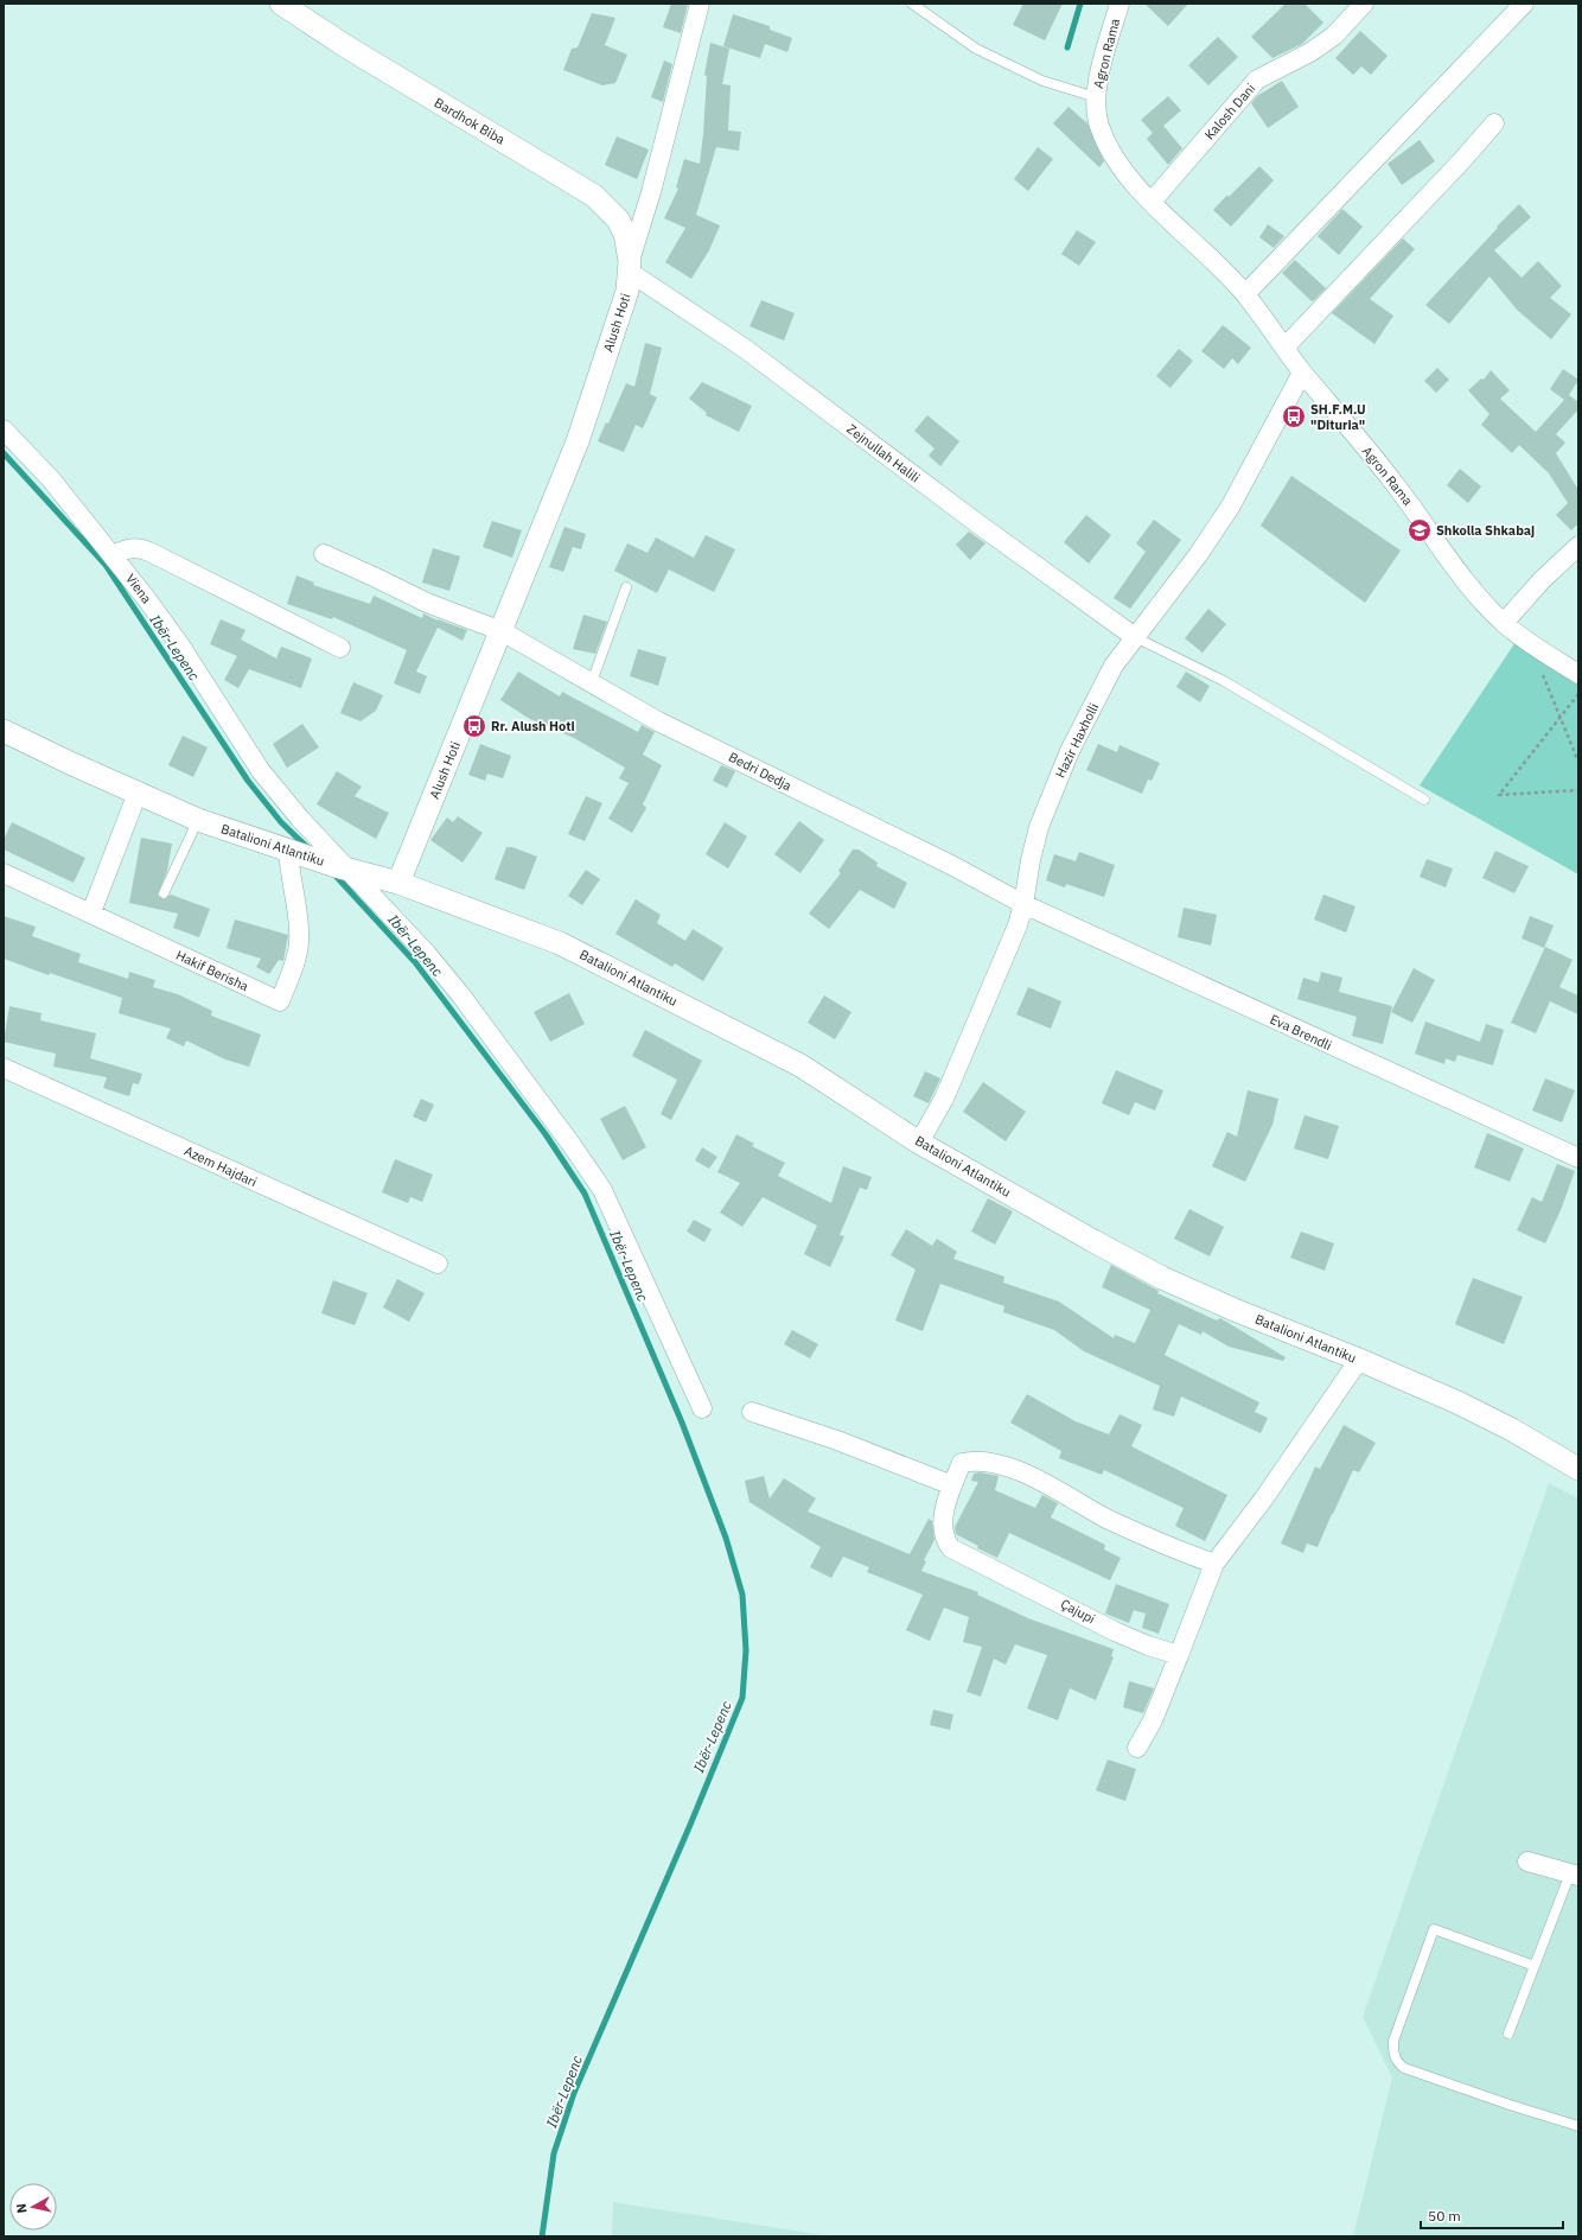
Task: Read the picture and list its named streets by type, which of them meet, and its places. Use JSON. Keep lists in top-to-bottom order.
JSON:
{
  "streets": {
    "street": [
      "Agron Rama",
      "Kalosh Dani",
      "Bardhok Biba",
      "Alush Hoti",
      "Zejnullah Halili",
      "Viena",
      "Hazir Haxholli",
      "Bedri Dedja",
      "Batalioni Atlantiku",
      "Hakif Berisha",
      "Eva Brendli",
      "Azem Hajdari",
      "Çajupi"
    ]
  },
  "crossings": [
    ["Agron Rama", "Kalosh Dani"],
    ["Agron Rama", "Hazir Haxholli"],
    ["Bardhok Biba", "Alush Hoti"],
    ["Bardhok Biba", "Zejnullah Halili"],
    ["Alush Hoti", "Zejnullah Halili"],
    ["Alush Hoti", "Bedri Dedja"],
    ["Alush Hoti", "Batalioni Atlantiku"],
    ["Zejnullah Halili", "Hazir Haxholli"],
    ["Viena", "Batalioni Atlantiku"],
    ["Hazir Haxholli", "Bedri Dedja"],
    ["Hazir Haxholli", "Batalioni Atlantiku"],
    ["Hazir Haxholli", "Eva Brendli"],
    ["Bedri Dedja", "Eva Brendli"],
    ["Batalioni Atlantiku", "Hakif Berisha"]
  ],
  "water": ["Ibër-Lepenc"],
  "places": {
    "bus stop": ["SH.F.M.U \"Dituria\"", "Rr. Alush Hoti"],
    "school or university": ["Shkolla Shkabaj"]
  },
  "scale_bar": "50 m",
  "north": "left"
}
